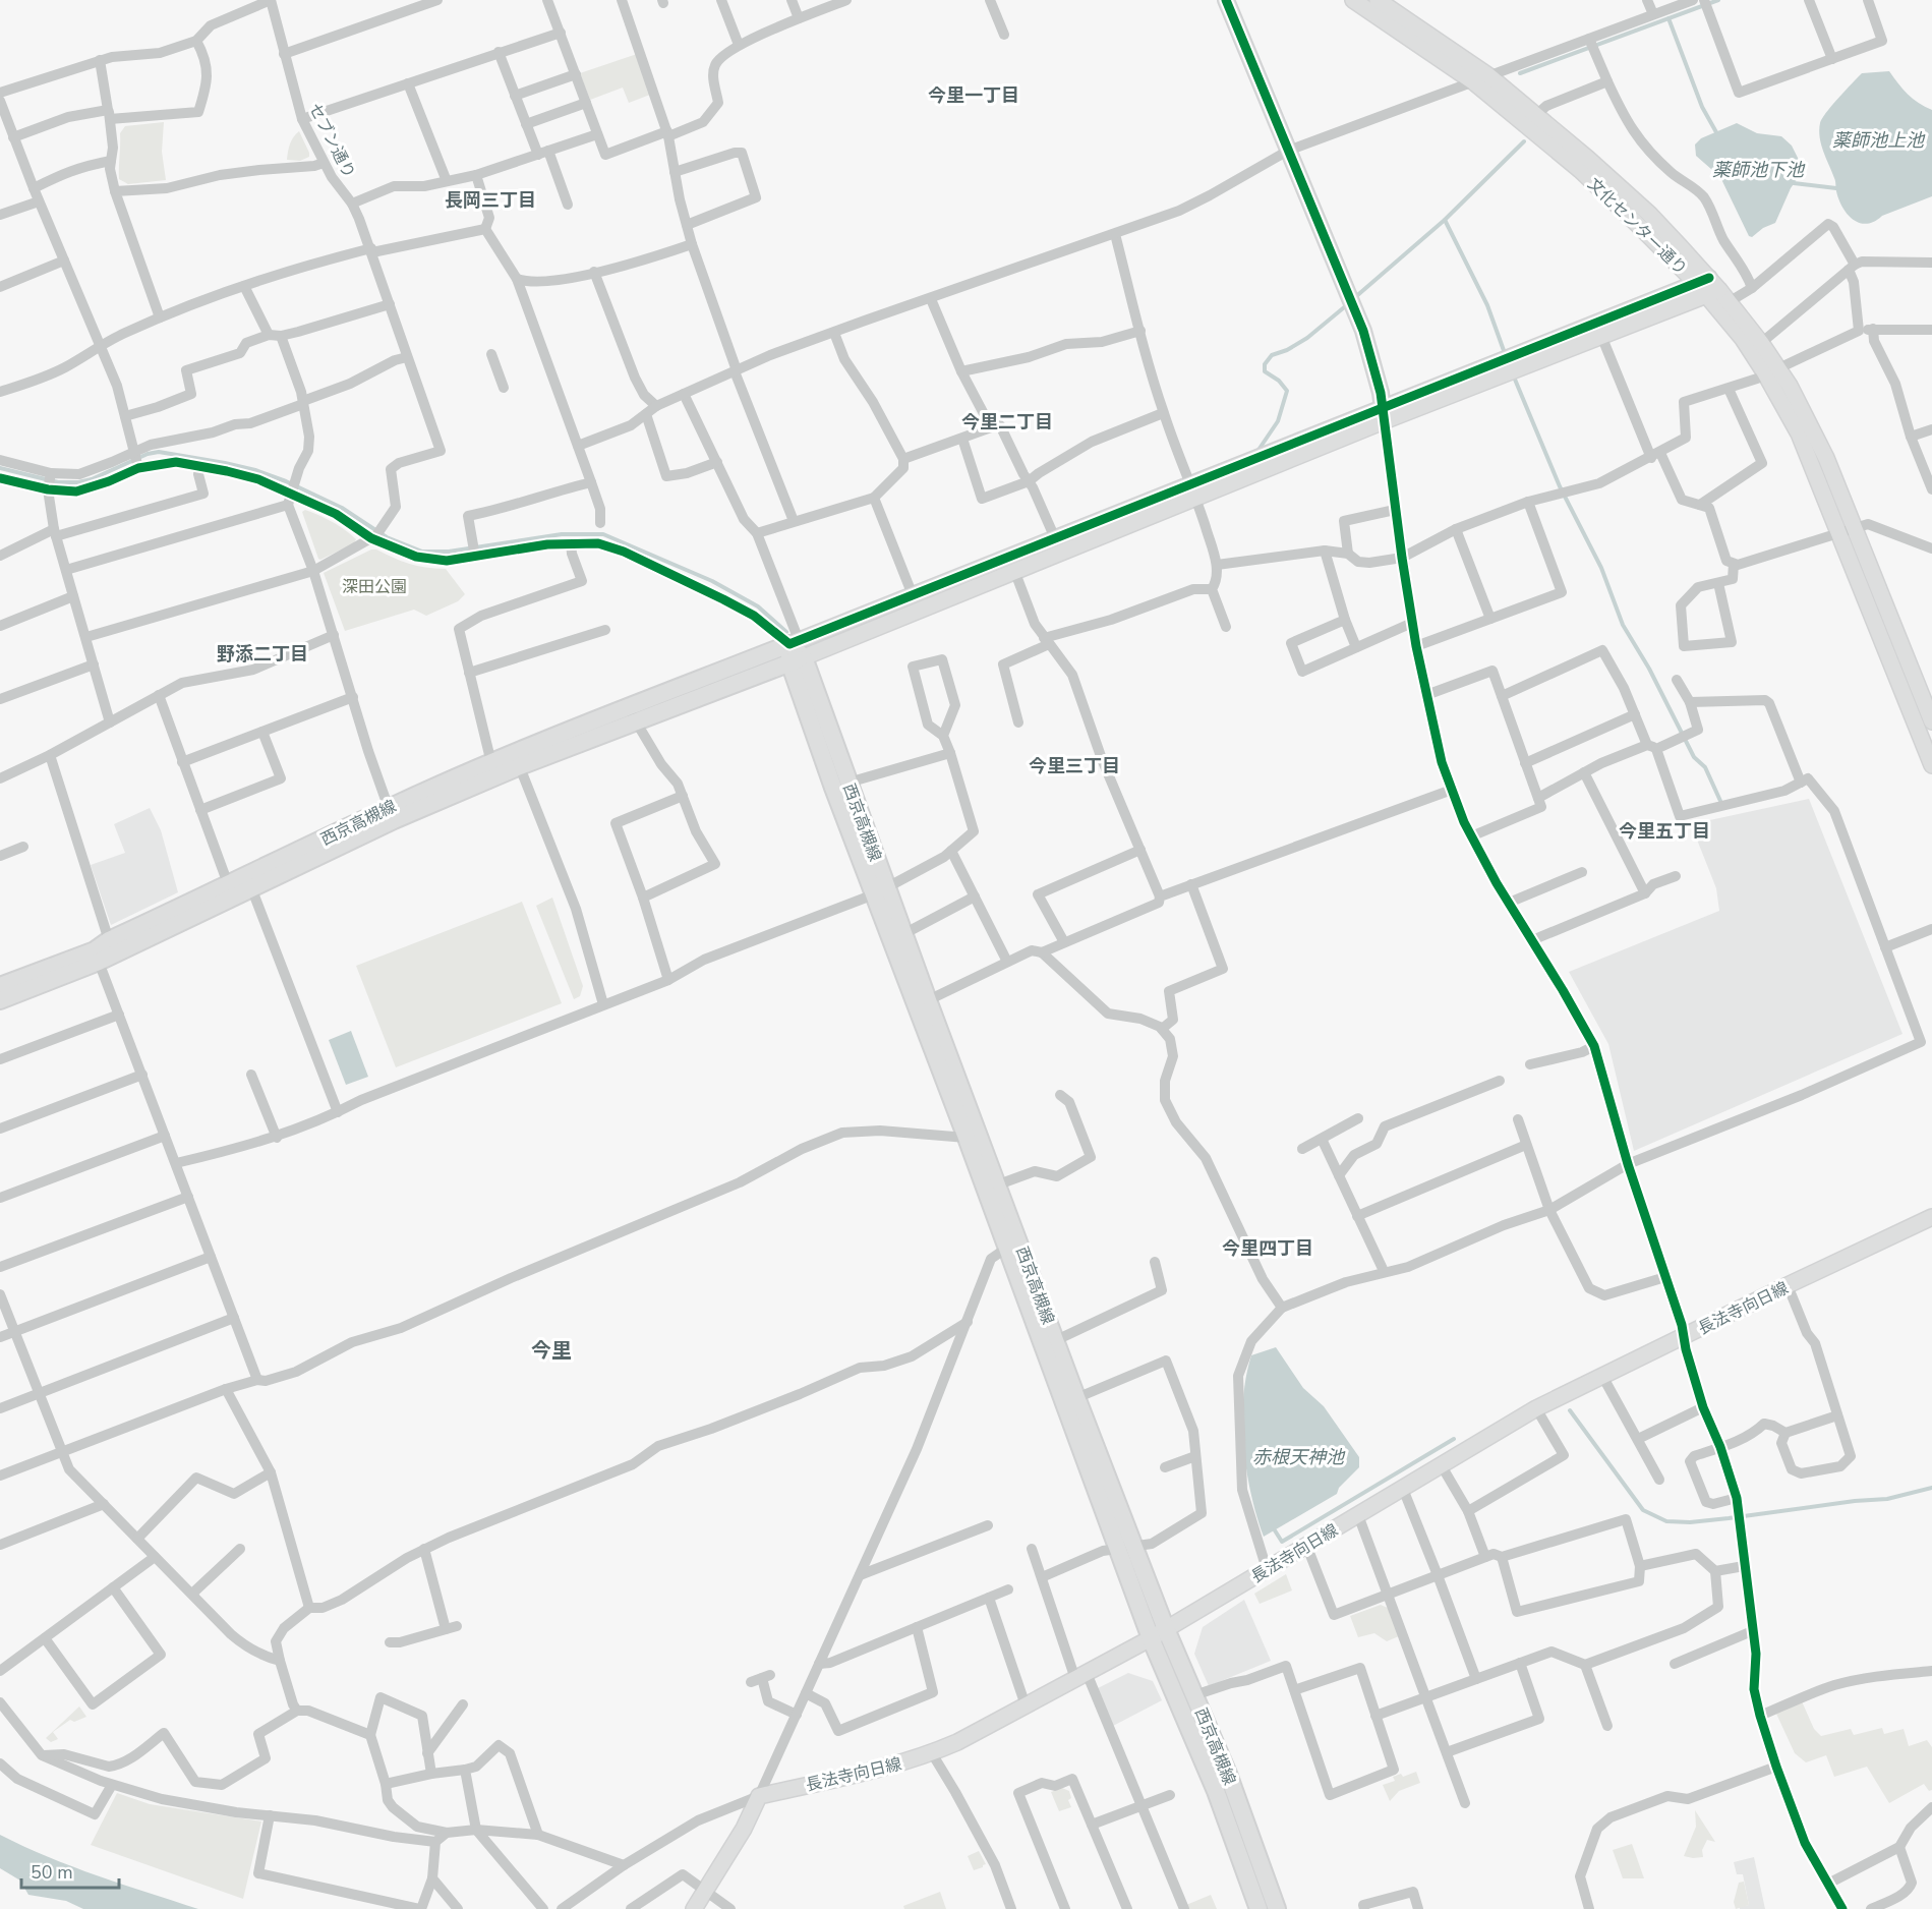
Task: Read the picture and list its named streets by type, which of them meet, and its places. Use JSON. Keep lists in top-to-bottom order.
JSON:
{
  "streets": {
    "main road": ["西京高槻線"],
    "street": ["セブン通り", "文化センター通り", "長法寺向日線"]
  },
  "crossings": [
    ["西京高槻線", "長法寺向日線"]
  ],
  "districts": [
    "今里一丁目",
    "長岡三丁目",
    "今里二丁目",
    "野添二丁目",
    "今里三丁目",
    "今里五丁目",
    "今里四丁目",
    "今里"
  ],
  "water": ["薬師池上池", "薬師池下池", "赤根天神池"],
  "parks": ["深田公園"],
  "scale_bar": "50 m"
}
